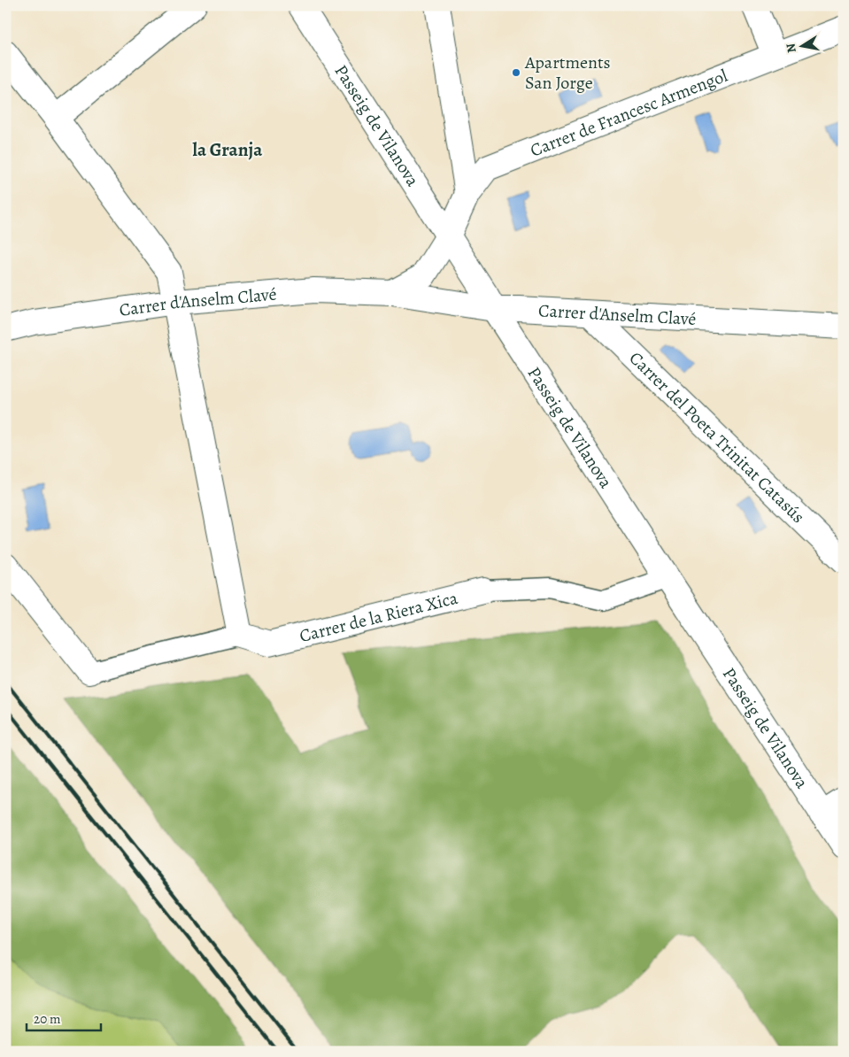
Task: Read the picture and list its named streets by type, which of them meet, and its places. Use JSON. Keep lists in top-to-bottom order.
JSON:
{
  "streets": {
    "street": [
      "Carrer de Francesc Armengol",
      "Passeig de Vilanova",
      "Carrer d'Anselm Clavé",
      "Carrer del Poeta Trinitat Catasús",
      "Carrer de la Riera Xica"
    ]
  },
  "crossings": [
    ["Carrer de Francesc Armengol", "Passeig de Vilanova"],
    ["Carrer de Francesc Armengol", "Carrer d'Anselm Clavé"],
    ["Passeig de Vilanova", "Carrer d'Anselm Clavé"],
    ["Passeig de Vilanova", "Carrer de la Riera Xica"],
    ["Carrer d'Anselm Clavé", "Carrer del Poeta Trinitat Catasús"]
  ],
  "districts": ["la Granja"],
  "places": ["Apartments San Jorge"],
  "scale_bar": "20 m",
  "north": "left"
}
